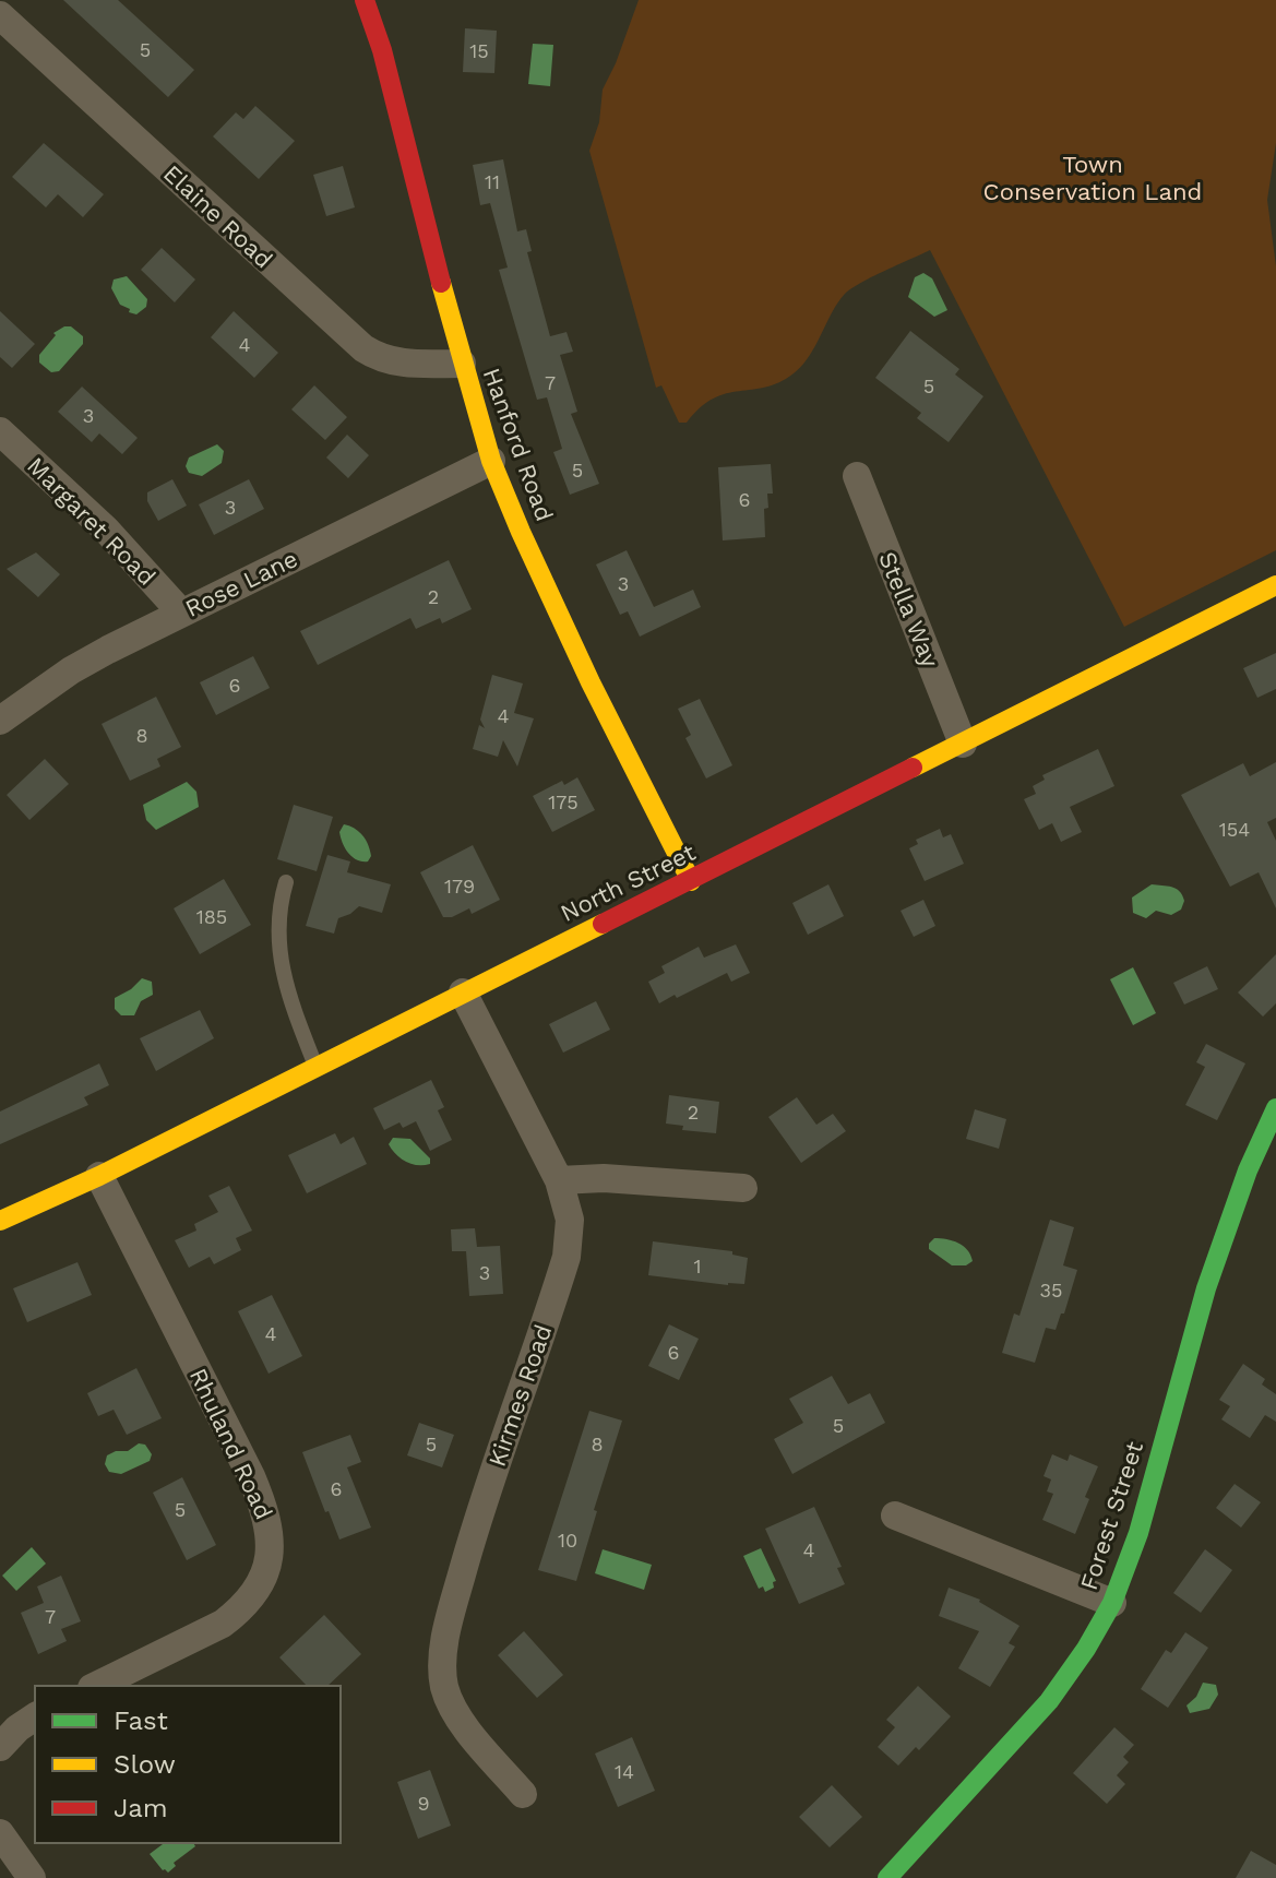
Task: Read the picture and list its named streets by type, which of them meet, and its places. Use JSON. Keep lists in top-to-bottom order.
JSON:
{
  "streets": {
    "street": [
      "Elaine Road",
      "Hanford Road",
      "Margaret Road",
      "Rose Lane",
      "Stella Way",
      "North Street",
      "Kirmes Road",
      "Rhuland Road",
      "Forest Street"
    ]
  },
  "crossings": [
    ["Elaine Road", "Hanford Road"],
    ["Hanford Road", "Rose Lane"],
    ["Hanford Road", "North Street"],
    ["Margaret Road", "Rose Lane"],
    ["Stella Way", "North Street"],
    ["North Street", "Kirmes Road"],
    ["North Street", "Rhuland Road"]
  ],
  "parks": ["Town Conservation Land"],
  "house_numbers": [
    "5",
    "15",
    "11",
    "4",
    "7",
    "5",
    "3",
    "5",
    "6",
    "3",
    "3",
    "2",
    "6",
    "4",
    "8",
    "175",
    "154",
    "179",
    "185",
    "2",
    "1",
    "3",
    "35",
    "4",
    "6",
    "5",
    "5",
    "8",
    "6",
    "5",
    "10",
    "4",
    "7",
    "14",
    "9"
  ],
  "legend": ["Fast", "Slow", "Jam"]
}
